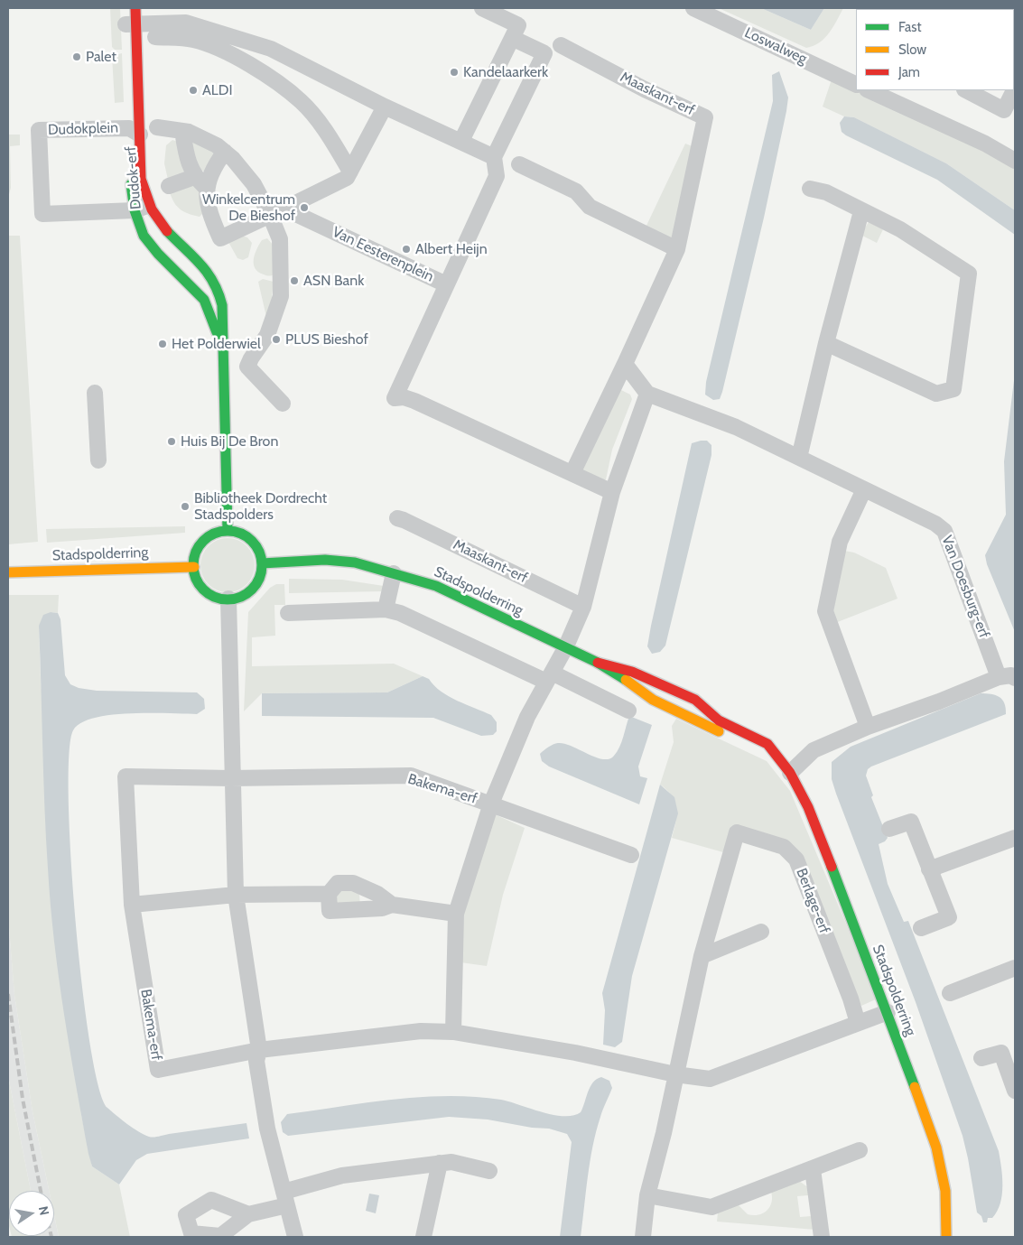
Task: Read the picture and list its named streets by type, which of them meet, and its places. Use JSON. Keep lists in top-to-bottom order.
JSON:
{
  "streets": {
    "street": [
      "Loswalweg",
      "Maaskant-erf",
      "Dudokplein",
      "Dudok-erf",
      "Van Eesterenplein",
      "Stadspolderring",
      "Van Doesburg-erf",
      "Bakema-erf",
      "Berlage-erf"
    ]
  },
  "crossings": [
    ["Dudokplein", "Dudok-erf"],
    ["Dudok-erf", "Stadspolderring"],
    ["Stadspolderring", "Van Doesburg-erf"],
    ["Stadspolderring", "Bakema-erf"],
    ["Bakema-erf", "Berlage-erf"]
  ],
  "places": [
    "Palet",
    "Kandelaarkerk",
    "ALDI",
    "Winkelcentrum De Bieshof",
    "Albert Heijn",
    "ASN Bank",
    "PLUS Bieshof",
    "Het Polderwiel",
    "Huis Bij De Bron",
    "Bibliotheek Dordrecht Stadspolders"
  ],
  "legend": ["Fast", "Slow", "Jam"],
  "north": "right"
}
